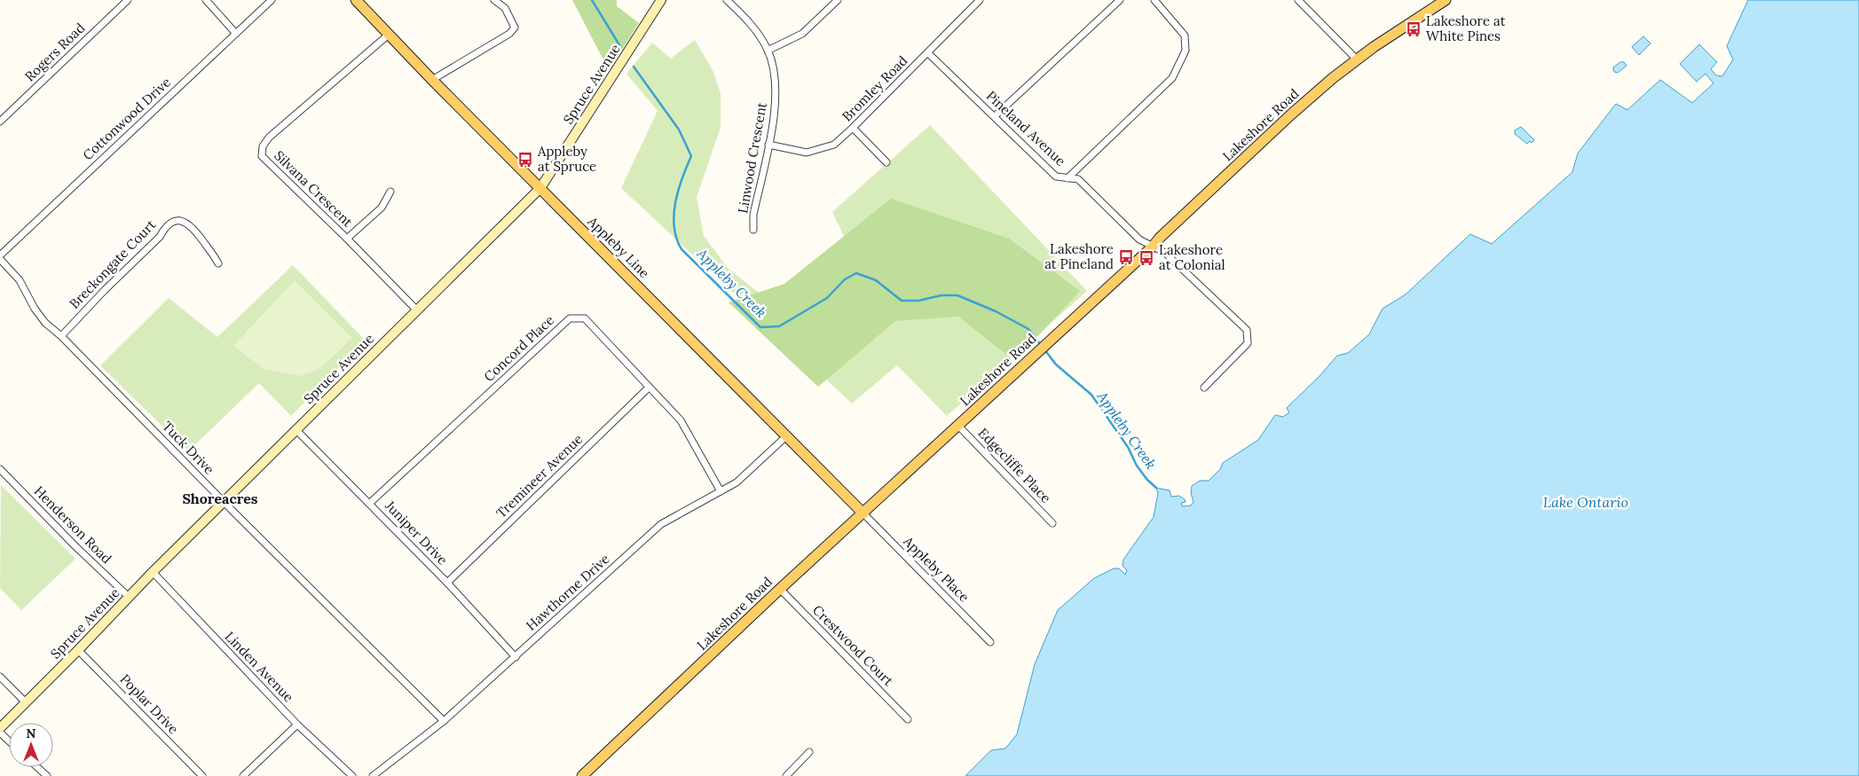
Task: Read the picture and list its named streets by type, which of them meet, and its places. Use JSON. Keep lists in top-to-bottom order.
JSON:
{
  "streets": {
    "main road": ["Lakeshore Road", "Appleby Line"],
    "street": [
      "Rogers Road",
      "Spruce Avenue",
      "Bromley Road",
      "Cottonwood Drive",
      "Pineland Avenue",
      "Linwood Crescent",
      "Silvana Crescent",
      "Breckongate Court",
      "Concord Place",
      "Tuck Drive",
      "Edgecliffe Place",
      "Tremineer Avenue",
      "Henderson Road",
      "Juniper Drive",
      "Appleby Place",
      "Hawthorne Drive",
      "Crestwood Court",
      "Linden Avenue",
      "Poplar Drive"
    ]
  },
  "crossings": [
    ["Spruce Avenue", "Silvana Crescent"],
    ["Spruce Avenue", "Appleby Line"],
    ["Spruce Avenue", "Tuck Drive"],
    ["Spruce Avenue", "Henderson Road"],
    ["Spruce Avenue", "Juniper Drive"],
    ["Spruce Avenue", "Linden Avenue"],
    ["Spruce Avenue", "Poplar Drive"],
    ["Bromley Road", "Pineland Avenue"],
    ["Bromley Road", "Linwood Crescent"],
    ["Cottonwood Drive", "Tuck Drive"],
    ["Lakeshore Road", "Pineland Avenue"],
    ["Lakeshore Road", "Appleby Line"],
    ["Lakeshore Road", "Edgecliffe Place"],
    ["Lakeshore Road", "Appleby Place"],
    ["Lakeshore Road", "Crestwood Court"],
    ["Silvana Crescent", "Appleby Line"],
    ["Appleby Line", "Appleby Place"],
    ["Appleby Line", "Hawthorne Drive"],
    ["Breckongate Court", "Tuck Drive"],
    ["Concord Place", "Tremineer Avenue"],
    ["Concord Place", "Juniper Drive"],
    ["Concord Place", "Hawthorne Drive"],
    ["Tuck Drive", "Hawthorne Drive"],
    ["Tremineer Avenue", "Juniper Drive"],
    ["Juniper Drive", "Hawthorne Drive"]
  ],
  "districts": ["Shoreacres"],
  "water": ["Appleby Creek", "Lake Ontario"],
  "places": {
    "bus stop": [
      "Lakeshore at White Pines",
      "Appleby at Spruce",
      "Lakeshore at Pineland",
      "Lakeshore at Colonial"
    ]
  },
  "north": "top"
}
